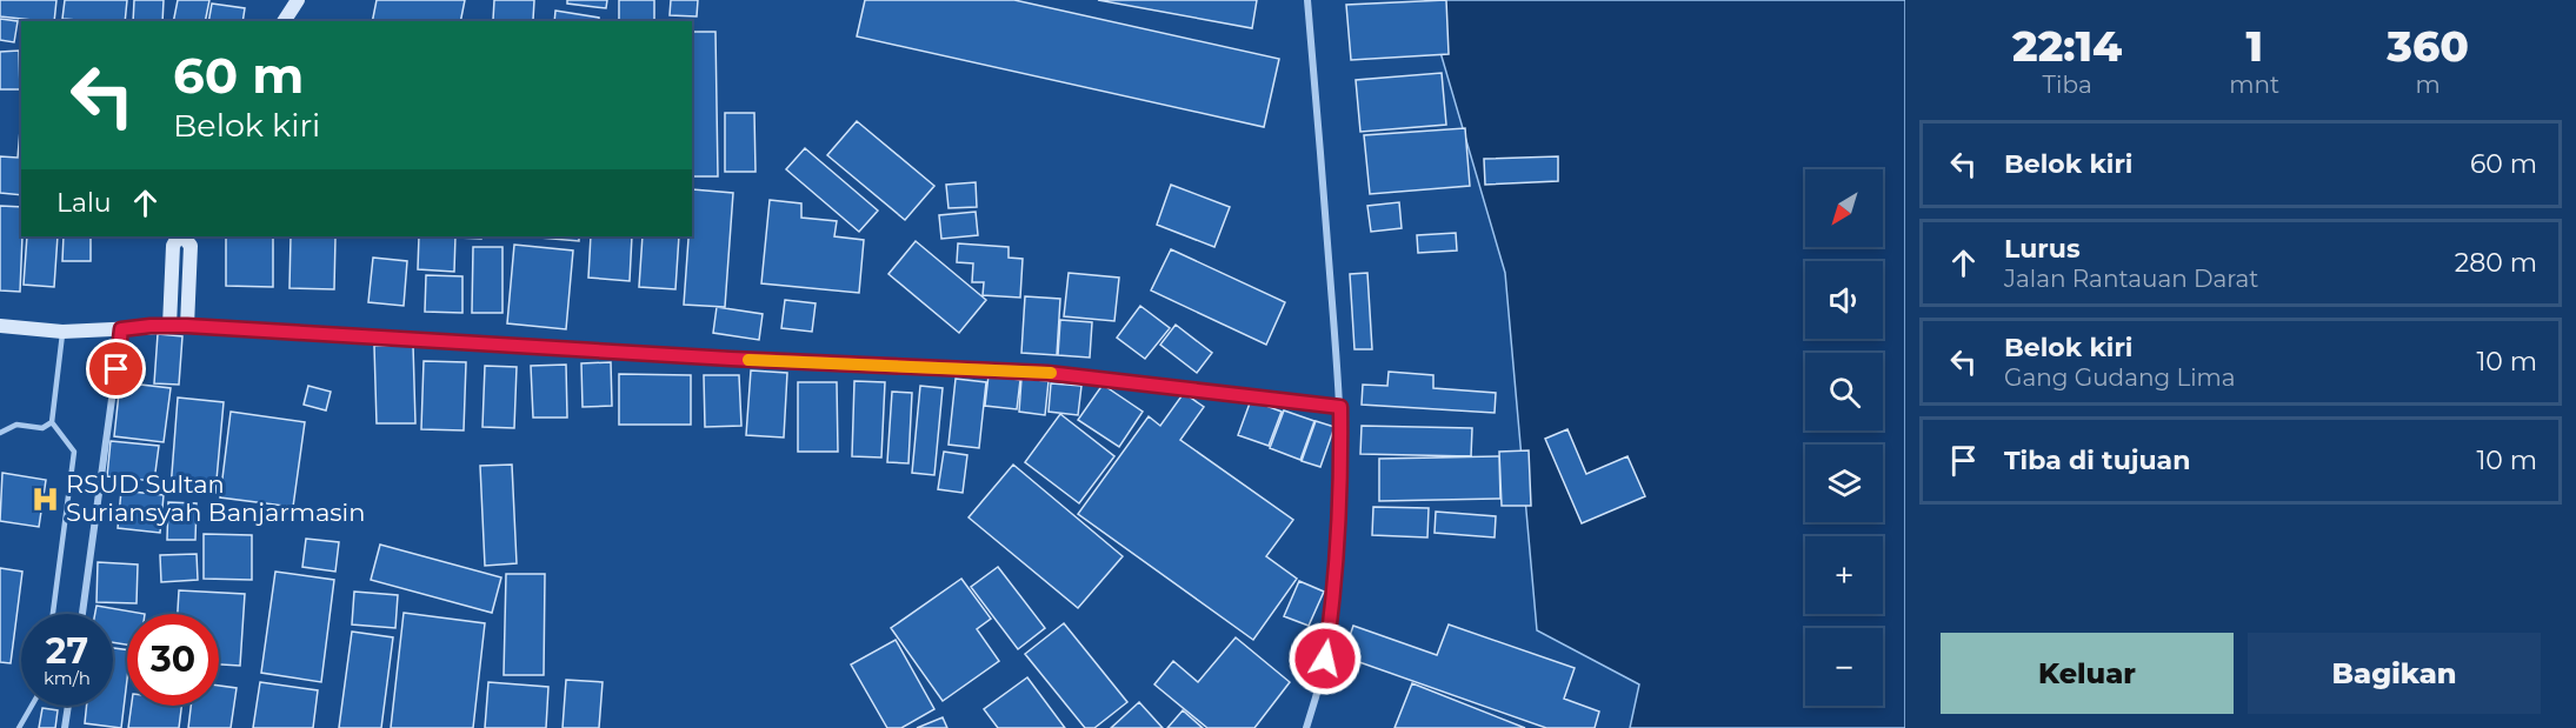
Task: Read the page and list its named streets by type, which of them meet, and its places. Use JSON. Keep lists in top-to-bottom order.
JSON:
{
  "places": {
    "hospital": ["RSUD Sultan Suriansyah Banjarmasin"]
  },
  "north": "bottom left",
  "page": {
    "eta": [
      "22:14",
      "Tiba",
      "1",
      "mnt",
      "360",
      "m"
    ],
    "turn": ["60 m", "Belok kiri"],
    "list": [
      {
        "name": "Belok kiri",
        "value": "60 m"
      },
      {
        "name": "Lurus",
        "note": "Jalan Rantauan Darat",
        "value": "280 m"
      },
      {
        "name": "Belok kiri",
        "note": "Gang Gudang Lima",
        "value": "10 m"
      },
      {
        "name": "Tiba di tujuan",
        "value": "10 m"
      }
    ],
    "map_buttons": ["+", "−"],
    "then": "Lalu",
    "speed": "27 km/h",
    "limit": "30",
    "buttons": ["Keluar", "Bagikan"]
  }
}
